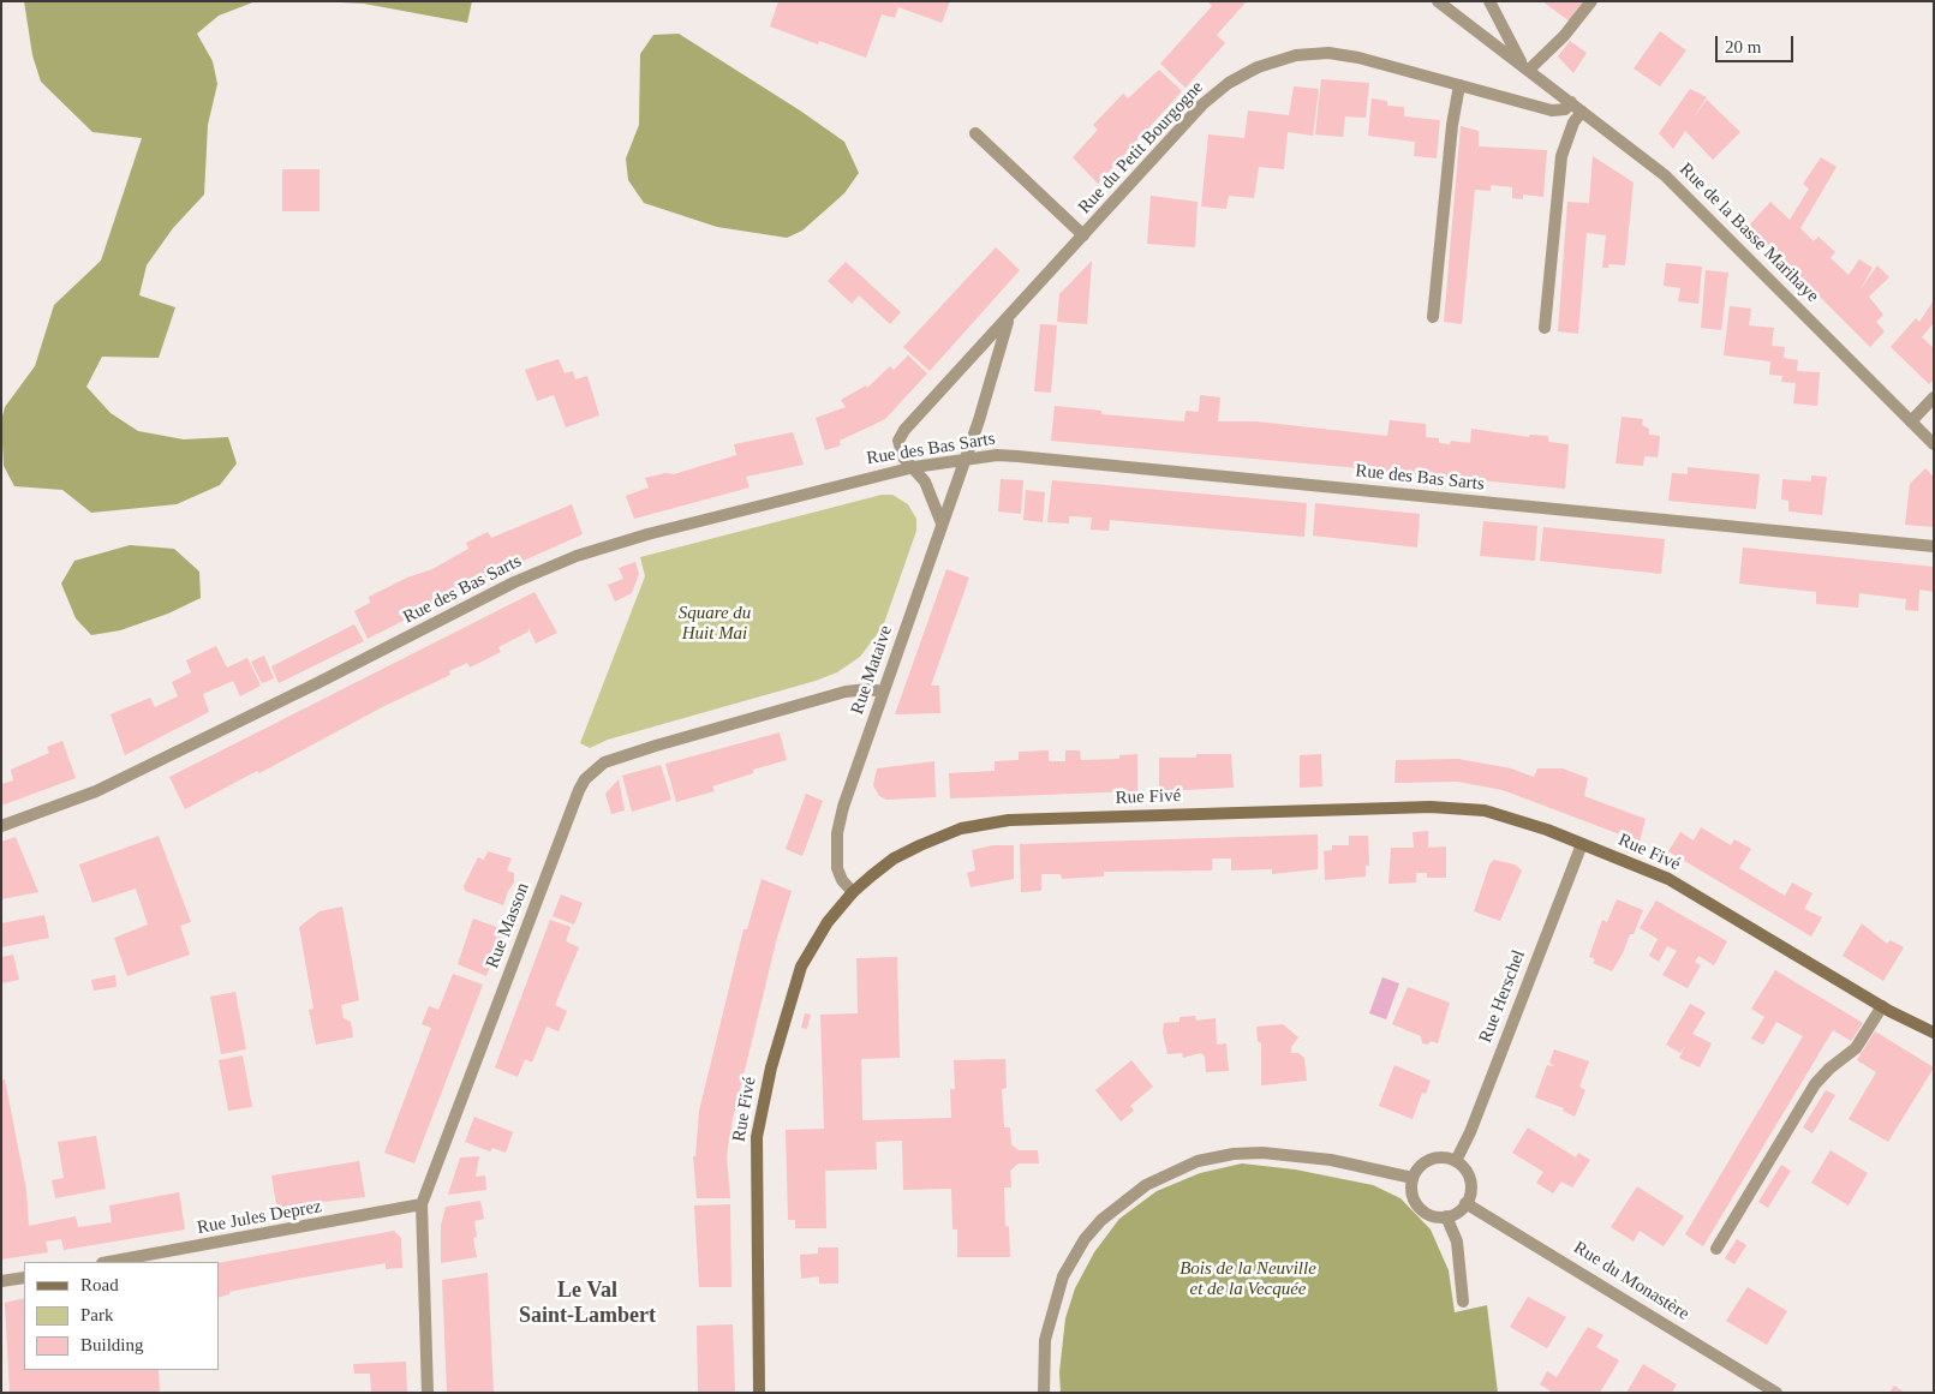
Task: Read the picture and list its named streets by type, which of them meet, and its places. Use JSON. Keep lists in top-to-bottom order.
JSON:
{
  "streets": {
    "street": [
      "Rue du Petit Bourgogne",
      "Rue de la Basse Marihaye",
      "Rue des Bas Sarts",
      "Rue Mataive",
      "Rue Fivé",
      "Rue Masson",
      "Rue Herschel",
      "Rue Jules Deprez",
      "Rue du Monastère"
    ]
  },
  "crossings": [
    ["Rue du Petit Bourgogne", "Rue de la Basse Marihaye"],
    ["Rue du Petit Bourgogne", "Rue des Bas Sarts"],
    ["Rue du Petit Bourgogne", "Rue Mataive"],
    ["Rue des Bas Sarts", "Rue Mataive"],
    ["Rue Mataive", "Rue Fivé"],
    ["Rue Mataive", "Rue Masson"],
    ["Rue Fivé", "Rue Herschel"],
    ["Rue Masson", "Rue Jules Deprez"],
    ["Rue Herschel", "Rue du Monastère"]
  ],
  "districts": ["Le Val Saint-Lambert"],
  "parks": ["Square du Huit Mai", "Bois de la Neuville et de la Vecquée"],
  "legend": ["Road", "Park", "Building"],
  "scale_bar": "20 m"
}
